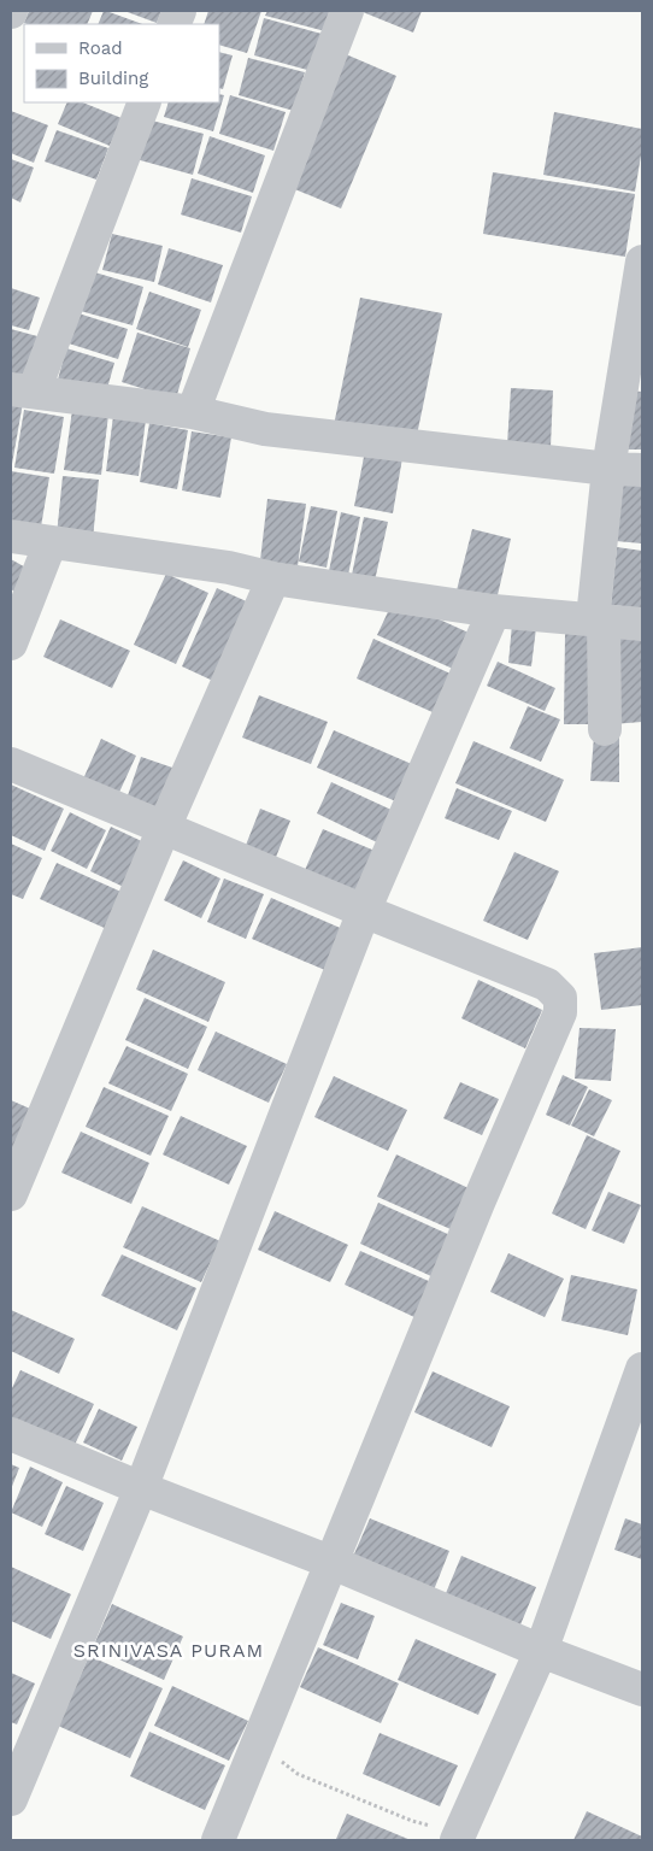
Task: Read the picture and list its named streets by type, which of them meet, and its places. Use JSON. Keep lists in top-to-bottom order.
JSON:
{
  "districts": ["SRINIVASA PURAM"],
  "legend": ["Road", "Building"]
}
